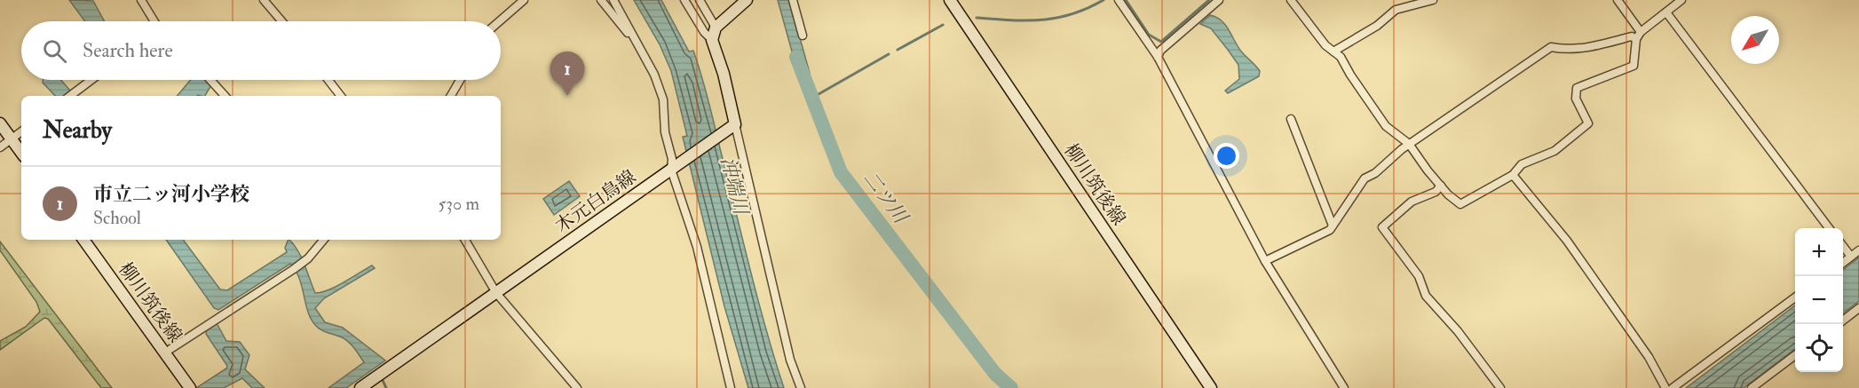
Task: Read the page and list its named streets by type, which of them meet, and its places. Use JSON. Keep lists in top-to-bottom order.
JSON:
{
  "streets": {
    "main road": ["柳川筑後線", "木元白鳥線"]
  },
  "water": ["沖端川", "二ツ川"],
  "north": "bottom left",
  "page": {
    "search": "Search here",
    "pins": "1",
    "heading": "Nearby",
    "list": [
      {
        "mark": "1",
        "name": "市立二ッ河小学校",
        "note": "School",
        "value": "530 m"
      }
    ],
    "map_buttons": ["+", "−"]
  }
}
